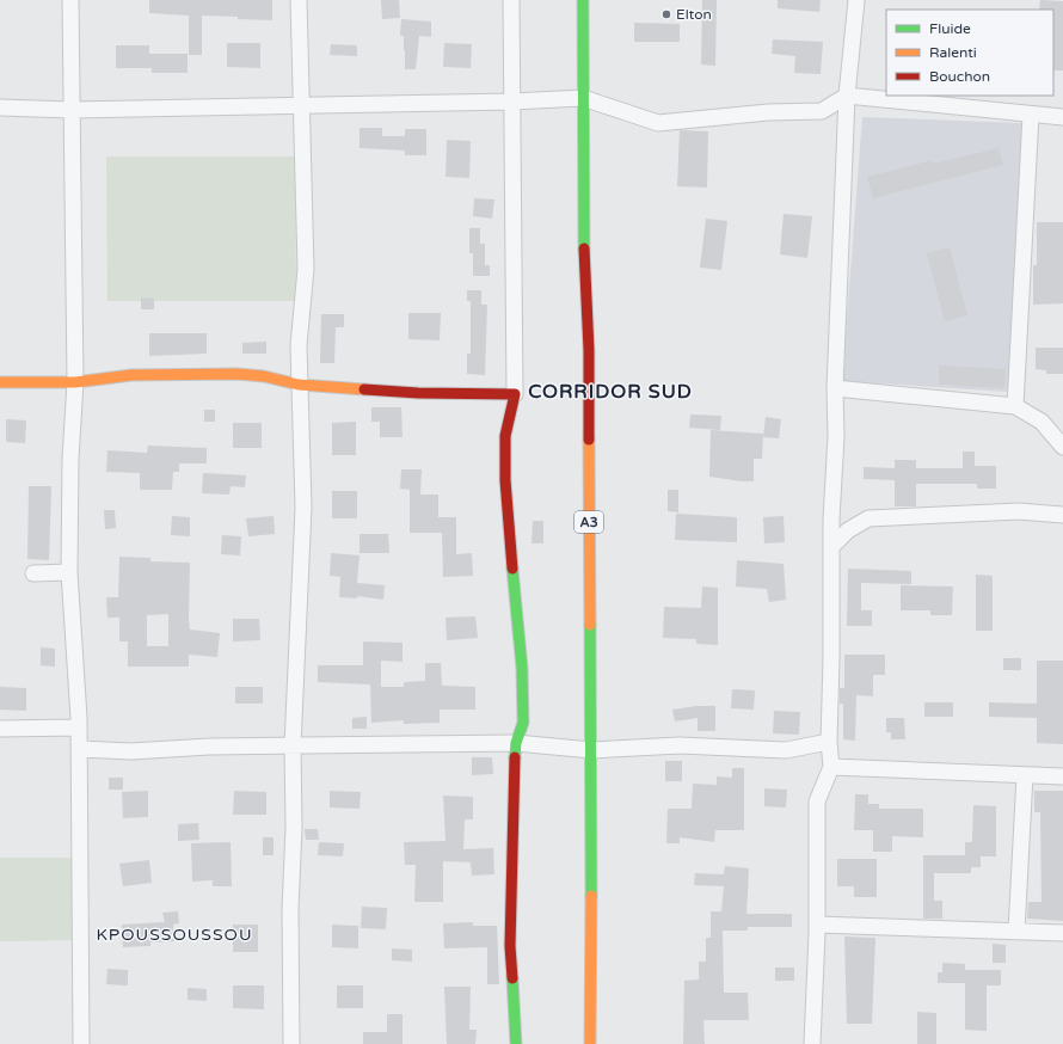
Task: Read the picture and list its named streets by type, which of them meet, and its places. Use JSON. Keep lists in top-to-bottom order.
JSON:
{
  "streets": {
    "main road": ["A3"]
  },
  "districts": ["CORRIDOR SUD", "KPOUSSOUSSOU"],
  "places": ["Elton"],
  "legend": ["Fluide", "Ralenti", "Bouchon"]
}
